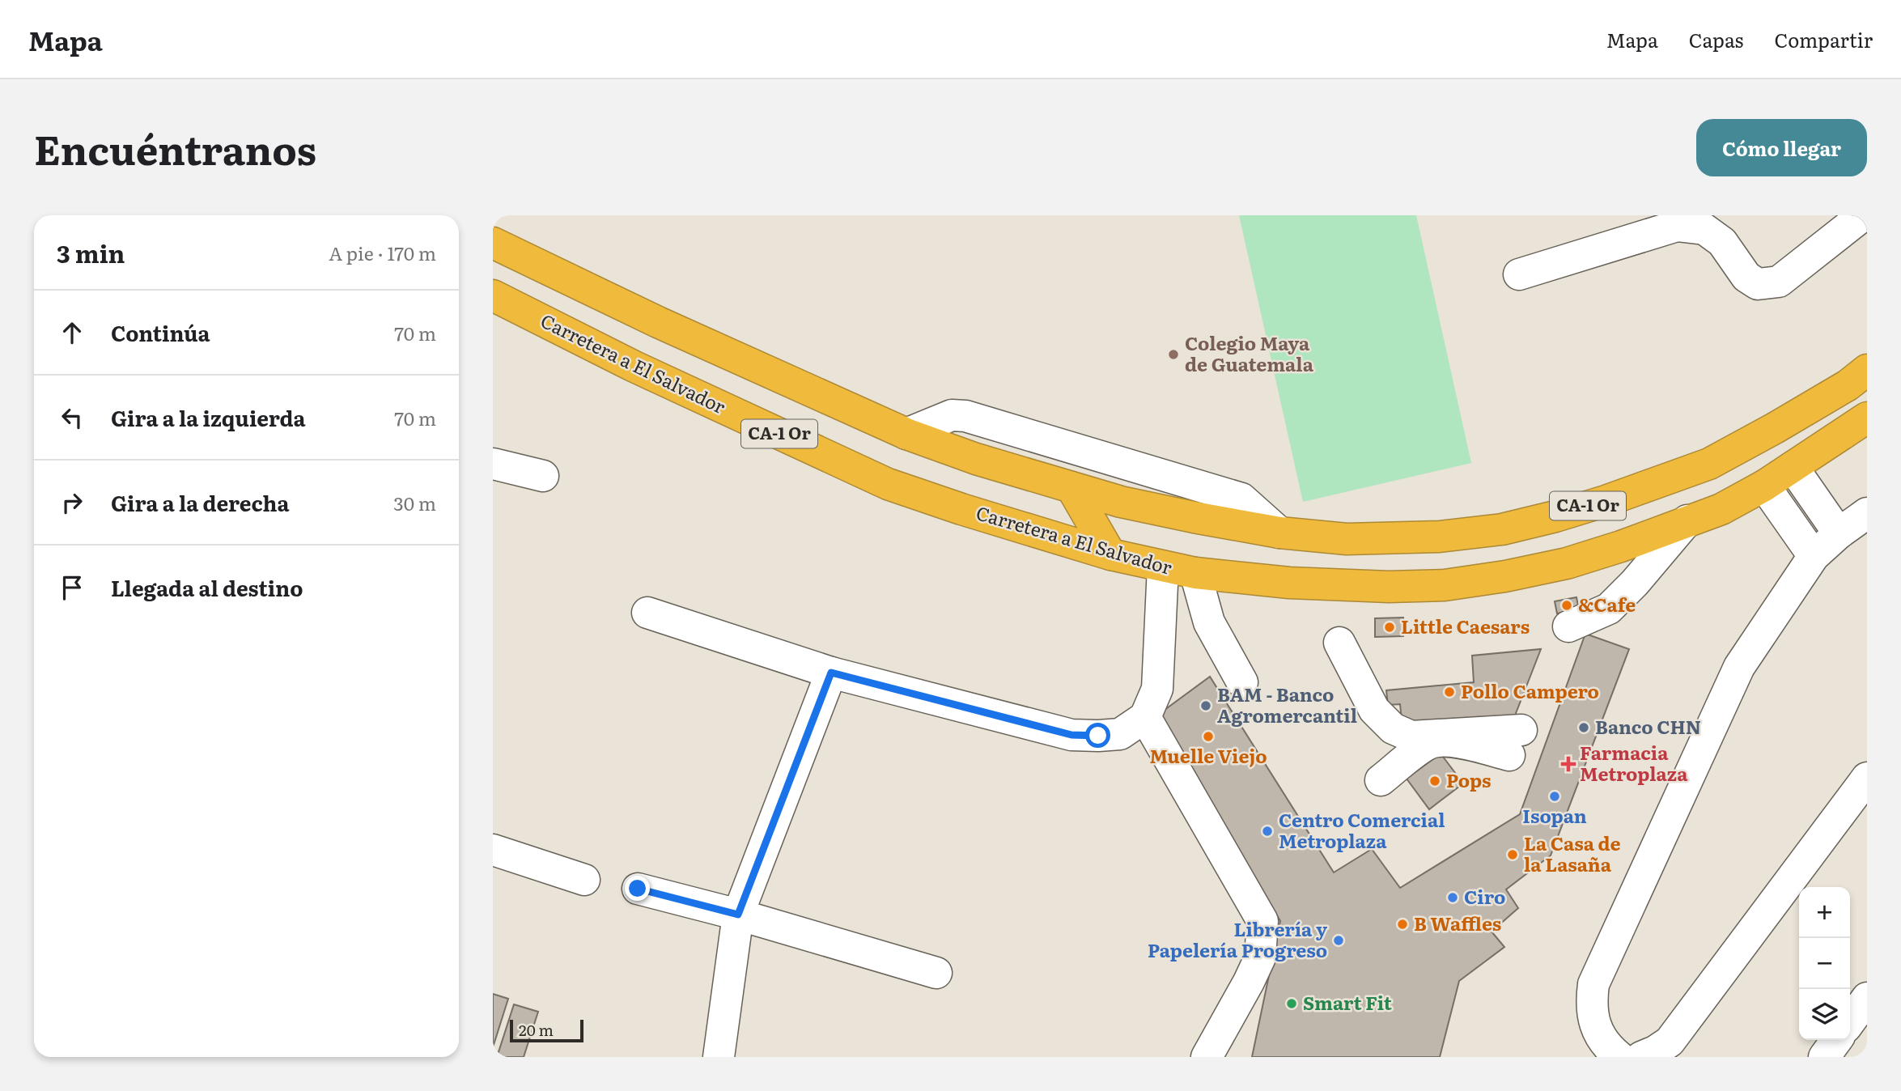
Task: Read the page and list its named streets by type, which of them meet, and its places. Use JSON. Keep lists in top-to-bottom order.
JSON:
{
  "streets": {
    "highway": ["Carretera a El Salvador", "CA-1 Or"]
  },
  "places": {
    "other": [
      "Colegio Maya de Guatemala",
      "&Cafe",
      "Little Caesars",
      "Pollo Campero",
      "BAM - Banco Agromercantil",
      "Banco CHN",
      "Muelle Viejo",
      "Pops",
      "Isopan",
      "Centro Comercial Metroplaza",
      "La Casa de la Lasaña",
      "Ciro",
      "B Waffles",
      "Librería y Papelería Progreso",
      "Smart Fit"
    ],
    "health": ["Farmacia Metroplaza"]
  },
  "scale_bar": "20 m",
  "page": {
    "header": "Mapa",
    "nav": ["Mapa", "Capas", "Compartir"],
    "title": "Encuéntranos",
    "buttons": "Cómo llegar",
    "heading": ["3 min", "A pie · 170 m"],
    "list": [
      ["Continúa", "70 m"],
      ["Gira a la izquierda", "70 m"],
      ["Gira a la derecha", "30 m"],
      "Llegada al destino"
    ],
    "map_buttons": ["+", "−"],
    "scale": "20 m"
  }
}
